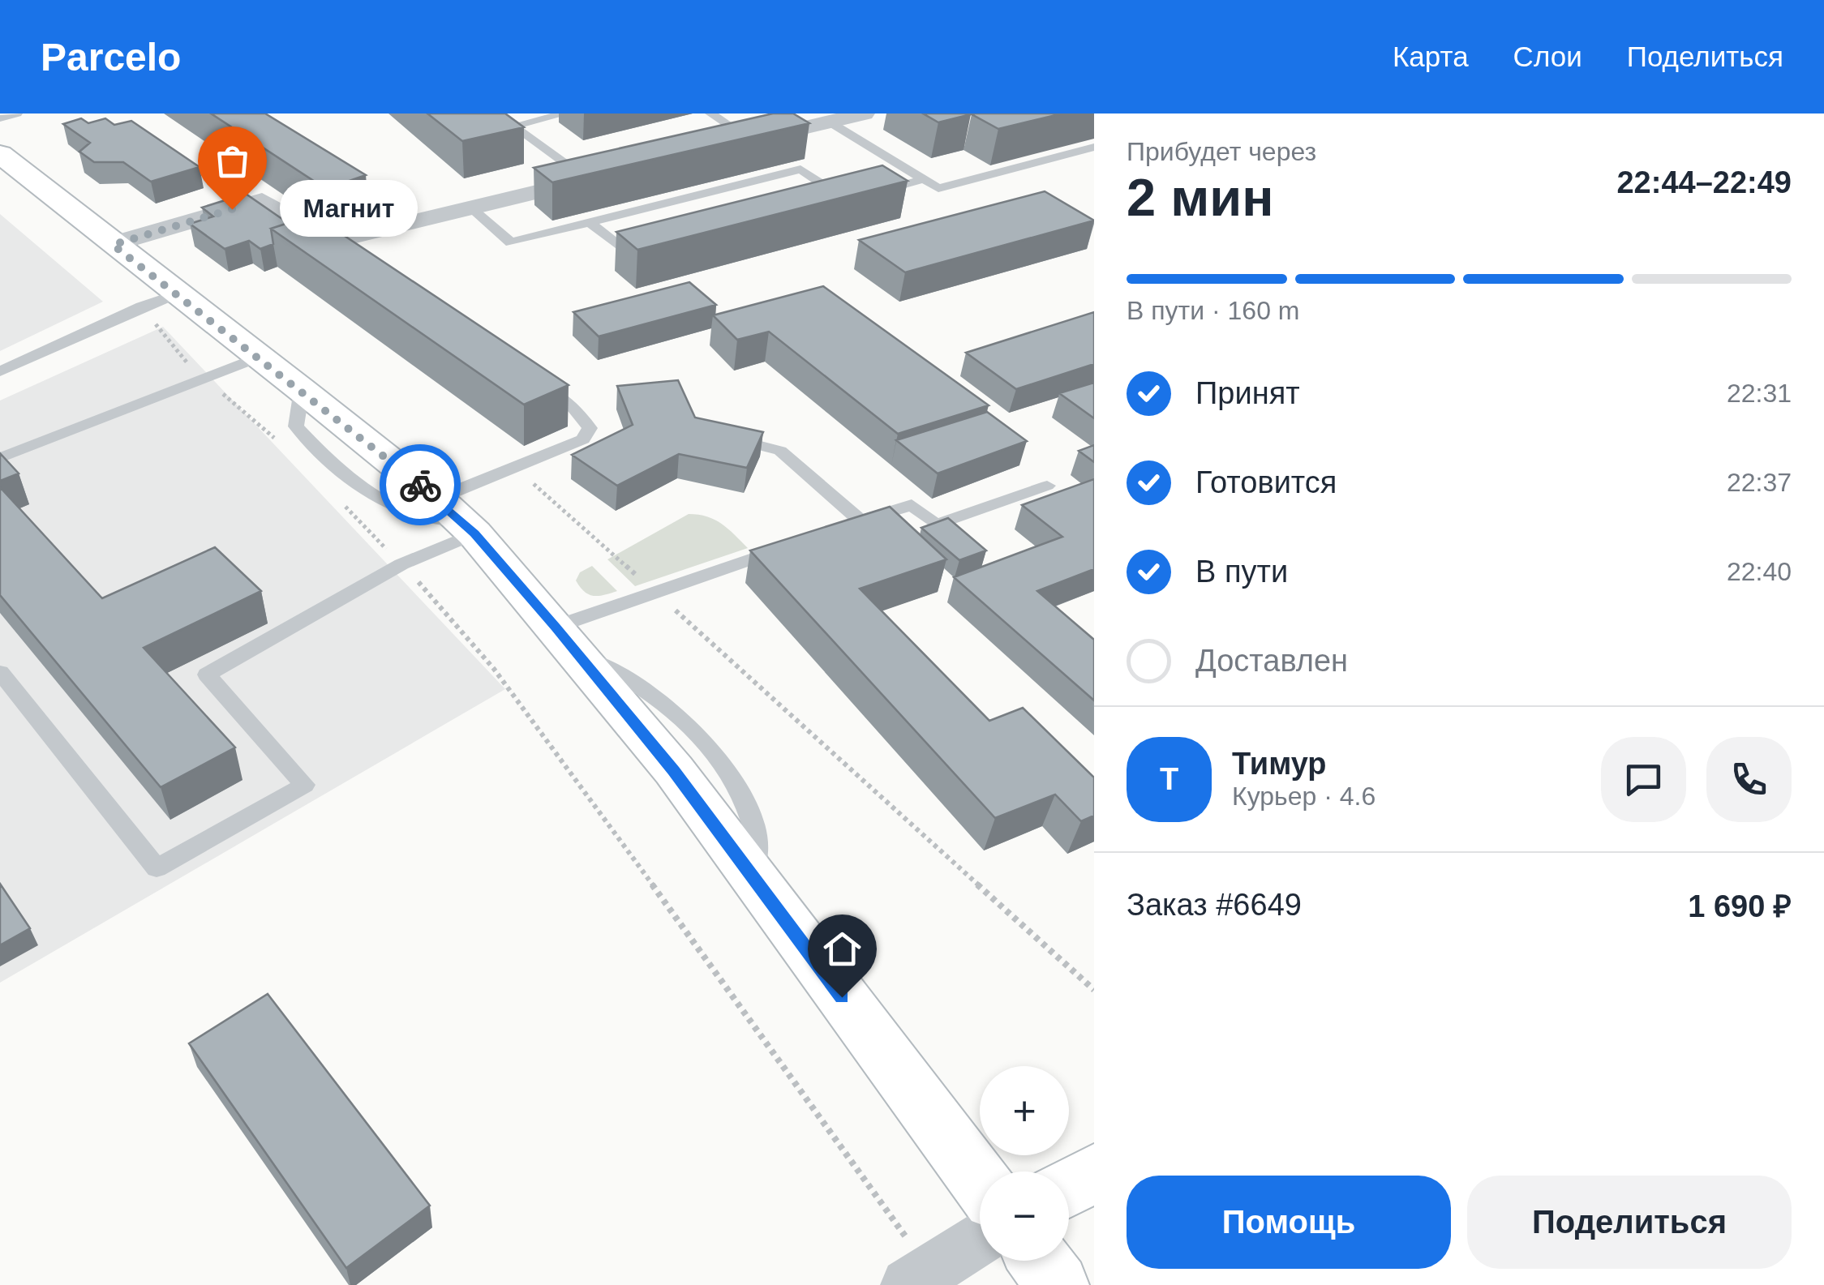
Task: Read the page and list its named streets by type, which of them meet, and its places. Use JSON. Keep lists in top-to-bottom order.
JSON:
{
  "places": ["Магнит"],
  "page": {
    "header": "Parcelo",
    "nav": ["Карта", "Слои", "Поделиться"],
    "heading": ["2 мин", "Прибудет через", "22:44–22:49"],
    "panel": [
      "Тимур",
      "Курьер · 4.6",
      "Заказ #6649",
      "1 690 ₽"
    ],
    "bubble": "Магнит",
    "bar": "В пути · 160 m",
    "list": [
      ["Принят", "22:31"],
      ["Готовится", "22:37"],
      ["В пути", "22:40"],
      "Доставлен"
    ],
    "round": "Т",
    "map_buttons": ["+", "−"],
    "buttons": ["Помощь", "Поделиться"]
  }
}
